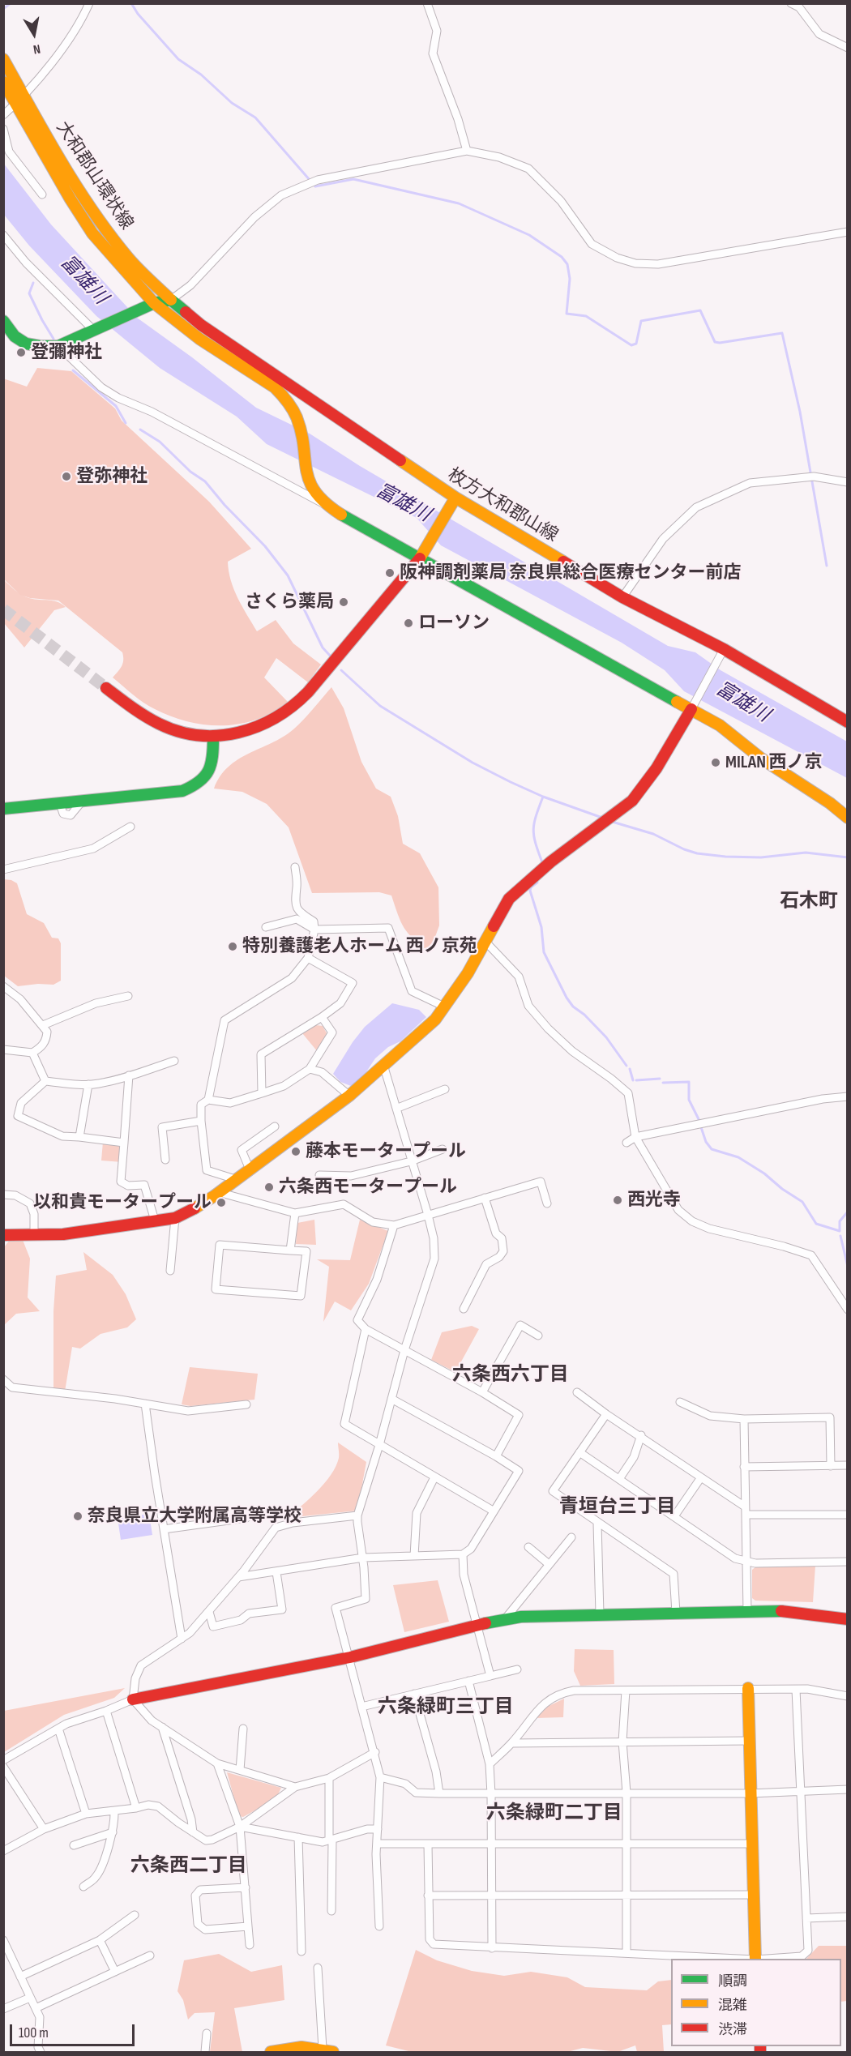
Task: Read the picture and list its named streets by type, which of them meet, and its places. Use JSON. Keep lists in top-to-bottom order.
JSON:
{
  "streets": {
    "main road": ["大和郡山環状線", "枚方大和郡山線"]
  },
  "crossings": [
    ["大和郡山環状線", "枚方大和郡山線"]
  ],
  "districts": [
    "石木町",
    "六条西六丁目",
    "青垣台三丁目",
    "六条緑町三丁目",
    "六条緑町二丁目",
    "六条西二丁目"
  ],
  "water": ["富雄川"],
  "places": [
    "登彌神社",
    "登弥神社",
    "阪神調剤薬局 奈良県総合医療センター前店",
    "さくら薬局",
    "ローソン",
    "MILAN 西ノ京",
    "特別養護老人ホーム 西ノ京苑",
    "藤本モータープール",
    "六条西モータープール",
    "西光寺",
    "以和貴モータープール",
    "奈良県立大学附属高等学校"
  ],
  "legend": ["順調", "混雑", "渋滞"],
  "scale_bar": "100 m",
  "north": "bottom"
}
